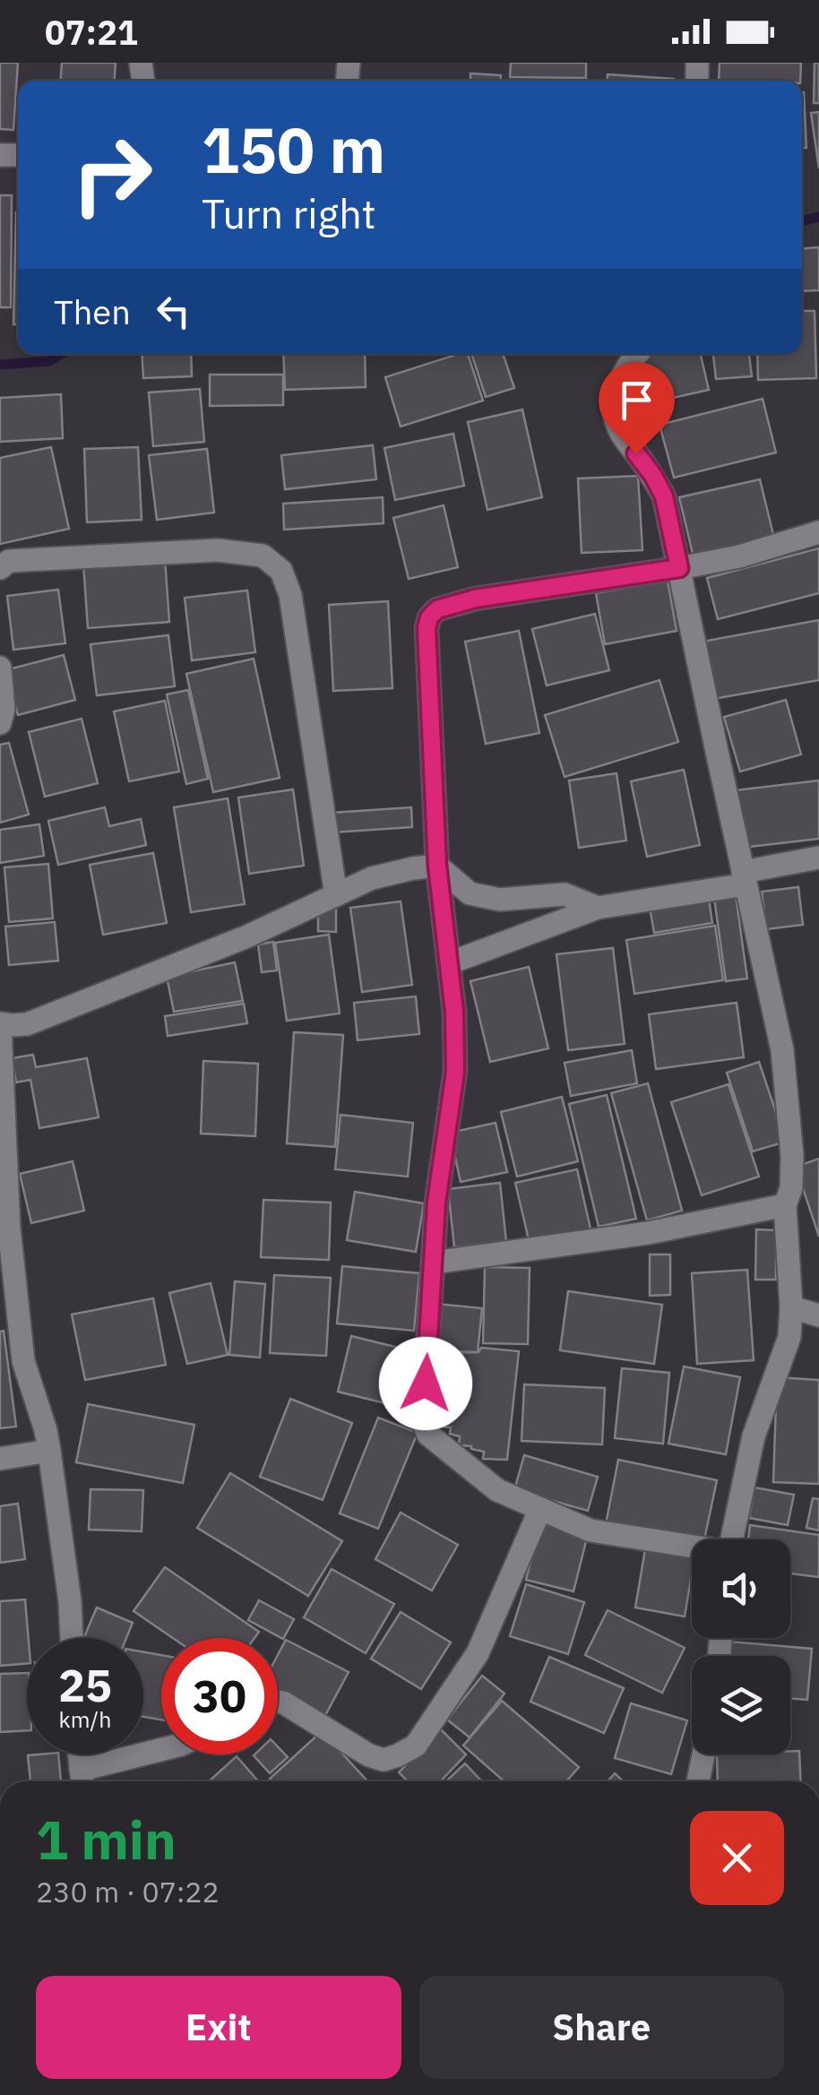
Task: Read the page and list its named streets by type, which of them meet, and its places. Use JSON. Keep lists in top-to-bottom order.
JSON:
{
  "page": {
    "status": "07:21",
    "turn": ["150 m", "Turn right"],
    "then": "Then",
    "speed": "25 km/h",
    "limit": "30",
    "heading": ["1 min", "230 m · 07:22"],
    "buttons": ["Exit", "Share"]
  }
}
